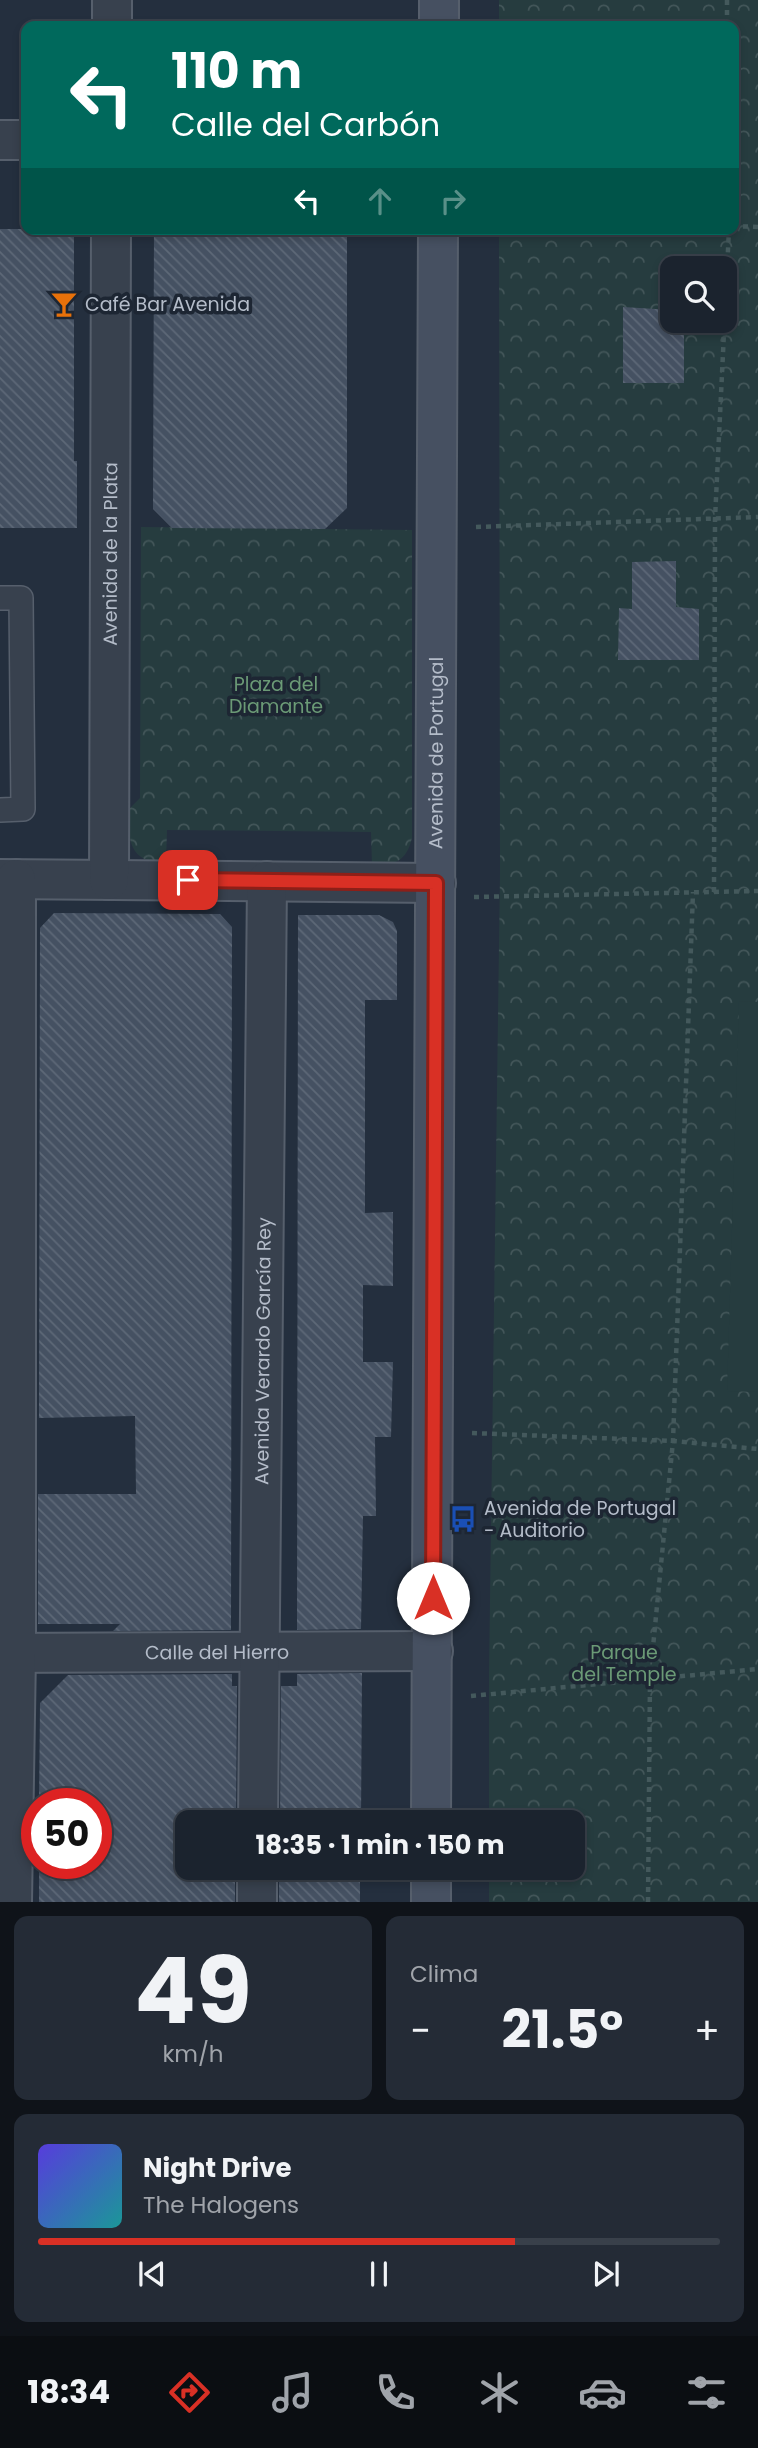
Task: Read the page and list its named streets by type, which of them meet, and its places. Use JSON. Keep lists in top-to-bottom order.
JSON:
{
  "streets": {
    "main road": ["Avenida de Portugal"],
    "street": ["Avenida de la Plata", "Avenida Verardo García Rey", "Calle del Hierro"]
  },
  "crossings": [
    ["Avenida de Portugal", "Calle del Hierro"],
    ["Avenida Verardo García Rey", "Calle del Hierro"]
  ],
  "parks": ["Plaza del Diamante", "Parque del Temple"],
  "places": {
    "bar": ["Café Bar Avenida"],
    "bus stop": ["Avenida de Portugal - Auditorio"]
  },
  "page": {
    "turn": ["110 m", "Calle del Carbón"],
    "limit": "50",
    "trip": "18:35 · 1 min · 150 m",
    "tile": [
      ["49", "km/h"],
      "Clima"
    ],
    "heat": ["−", "21.5°", "+"],
    "song": ["Night Drive", "The Halogens"],
    "tabs": "18:34"
  }
}
